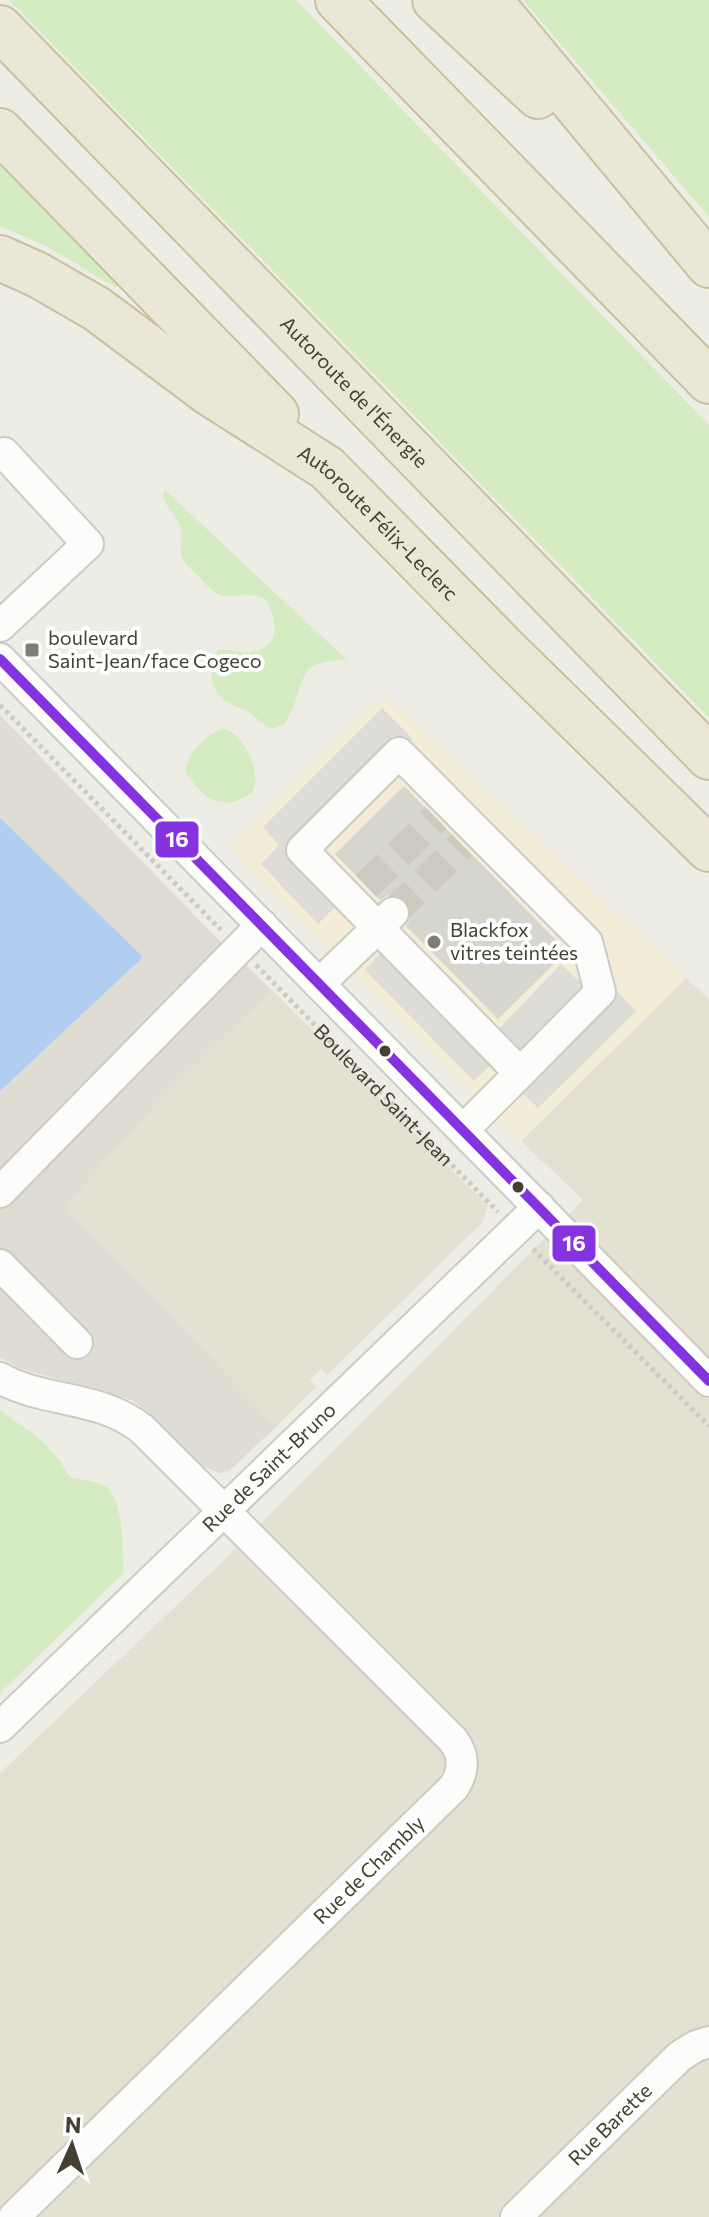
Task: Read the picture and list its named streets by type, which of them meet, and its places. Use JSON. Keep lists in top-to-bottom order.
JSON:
{
  "streets": {
    "highway": ["Autoroute de l'Énergie", "Autoroute Félix-Leclerc"],
    "street": [
      "Boulevard Saint-Jean",
      "Rue de Saint-Bruno",
      "Rue de Chambly",
      "Rue Barette"
    ]
  },
  "crossings": [
    ["Boulevard Saint-Jean", "Rue de Saint-Bruno"],
    ["Rue de Saint-Bruno", "Rue de Chambly"]
  ],
  "places": {
    "transit": ["boulevard Saint-Jean/face Cogeco"],
    "other": ["Blackfox vitres teintées"]
  },
  "lines": ["transit line 16"],
  "north": "top"
}
